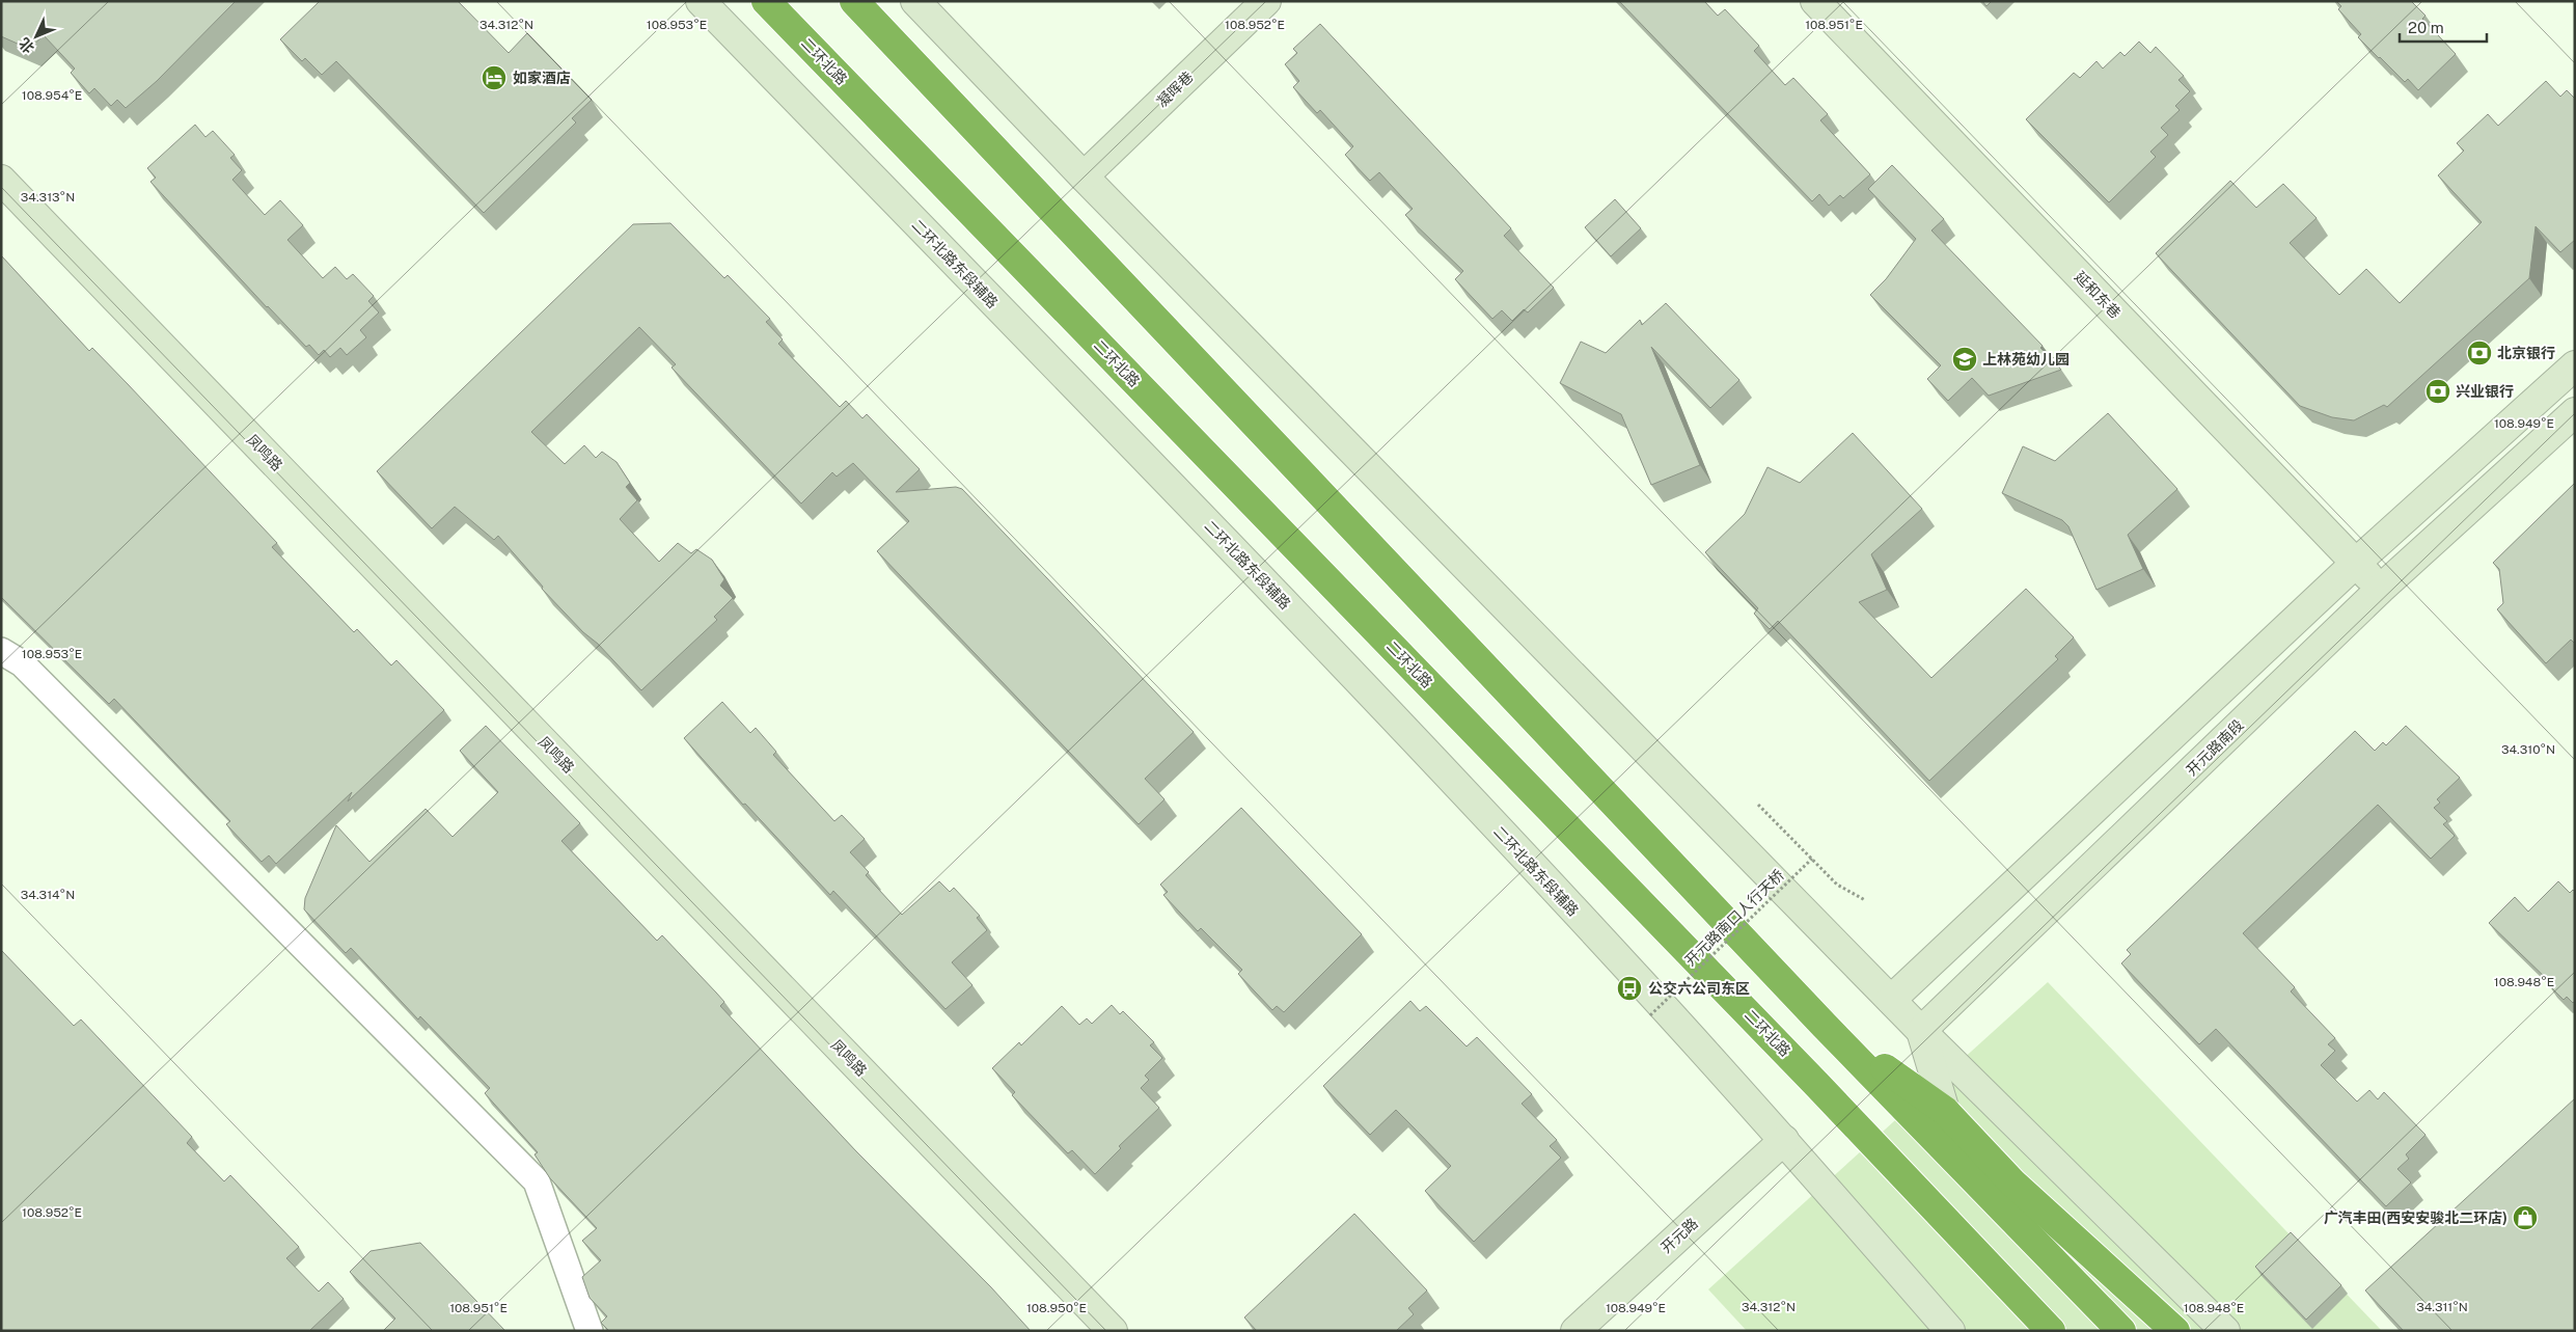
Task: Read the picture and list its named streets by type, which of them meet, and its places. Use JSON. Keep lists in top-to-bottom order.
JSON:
{
  "streets": {
    "highway": ["二环北路"],
    "street": [
      "凝晖巷",
      "二环北路东段辅路",
      "延和东巷",
      "凤鸣路",
      "开元路南段",
      "开元路"
    ],
    "path": ["开元路南口人行天桥"]
  },
  "crossings": [
    ["二环北路东段辅路", "开元路"],
    ["延和东巷", "开元路南段"]
  ],
  "places": {
    "hotel": ["如家酒店"],
    "bank": ["北京银行", "兴业银行"],
    "school or university": ["上林苑幼儿园"],
    "bus stop": ["公交六公司东区"],
    "shop": ["广汽丰田(西安安骏北二环店)"]
  },
  "scale_bar": "20 m",
  "north": "bottom left",
  "coordinates": [
    "108.953°E",
    "108.952°E",
    "108.951°E",
    "34.312°N",
    "108.954°E",
    "34.313°N",
    "108.949°E",
    "34.310°N",
    "34.314°N",
    "108.948°E",
    "34.311°N",
    "108.950°E"
  ]
}
